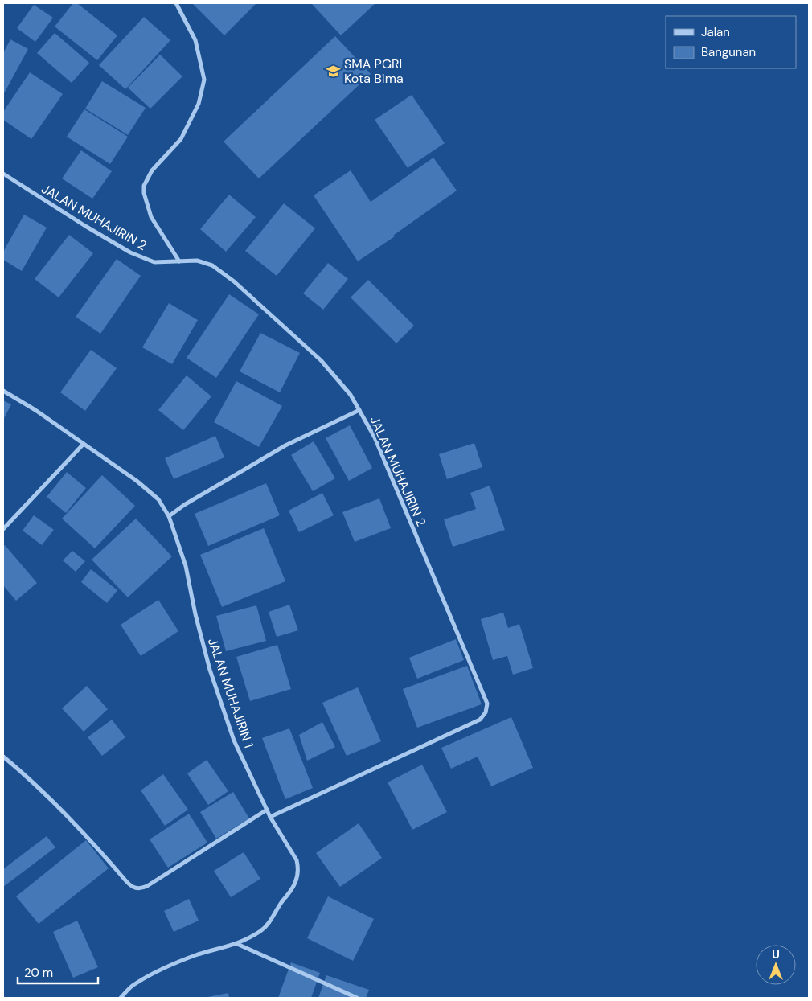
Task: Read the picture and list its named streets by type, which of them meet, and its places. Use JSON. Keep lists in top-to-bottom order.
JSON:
{
  "streets": {
    "street": ["JALAN MUHAJIRIN 2", "JALAN MUHAJIRIN 1"]
  },
  "crossings": [
    ["JALAN MUHAJIRIN 2", "JALAN MUHAJIRIN 1"]
  ],
  "places": {
    "school or university": ["SMA PGRI Kota Bima"]
  },
  "legend": ["Jalan", "Bangunan"],
  "scale_bar": "20 m",
  "north": "top"
}
